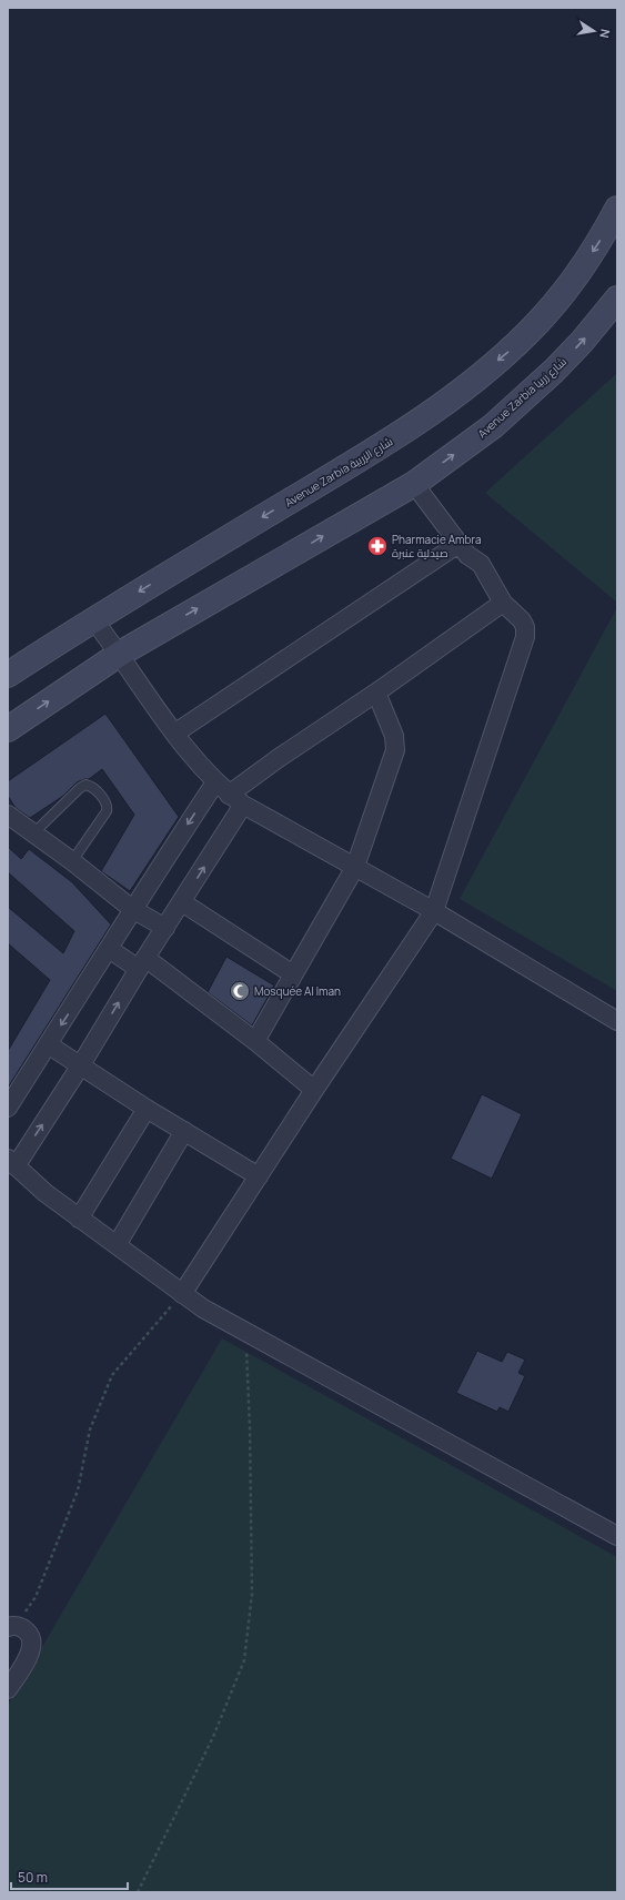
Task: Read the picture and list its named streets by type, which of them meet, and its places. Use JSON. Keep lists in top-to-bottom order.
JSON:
{
  "streets": {
    "main road": ["Avenue Zarbia شارع زربيا", "Avenue Zarbia شارع الزربية"]
  },
  "one_way": ["Avenue Zarbia شارع زربيا"],
  "places": {
    "pharmacy": ["Pharmacie Ambra صيدلية عنبرة"],
    "mosque": ["Mosquée Al Iman"]
  },
  "scale_bar": "50 m",
  "north": "right"
}
